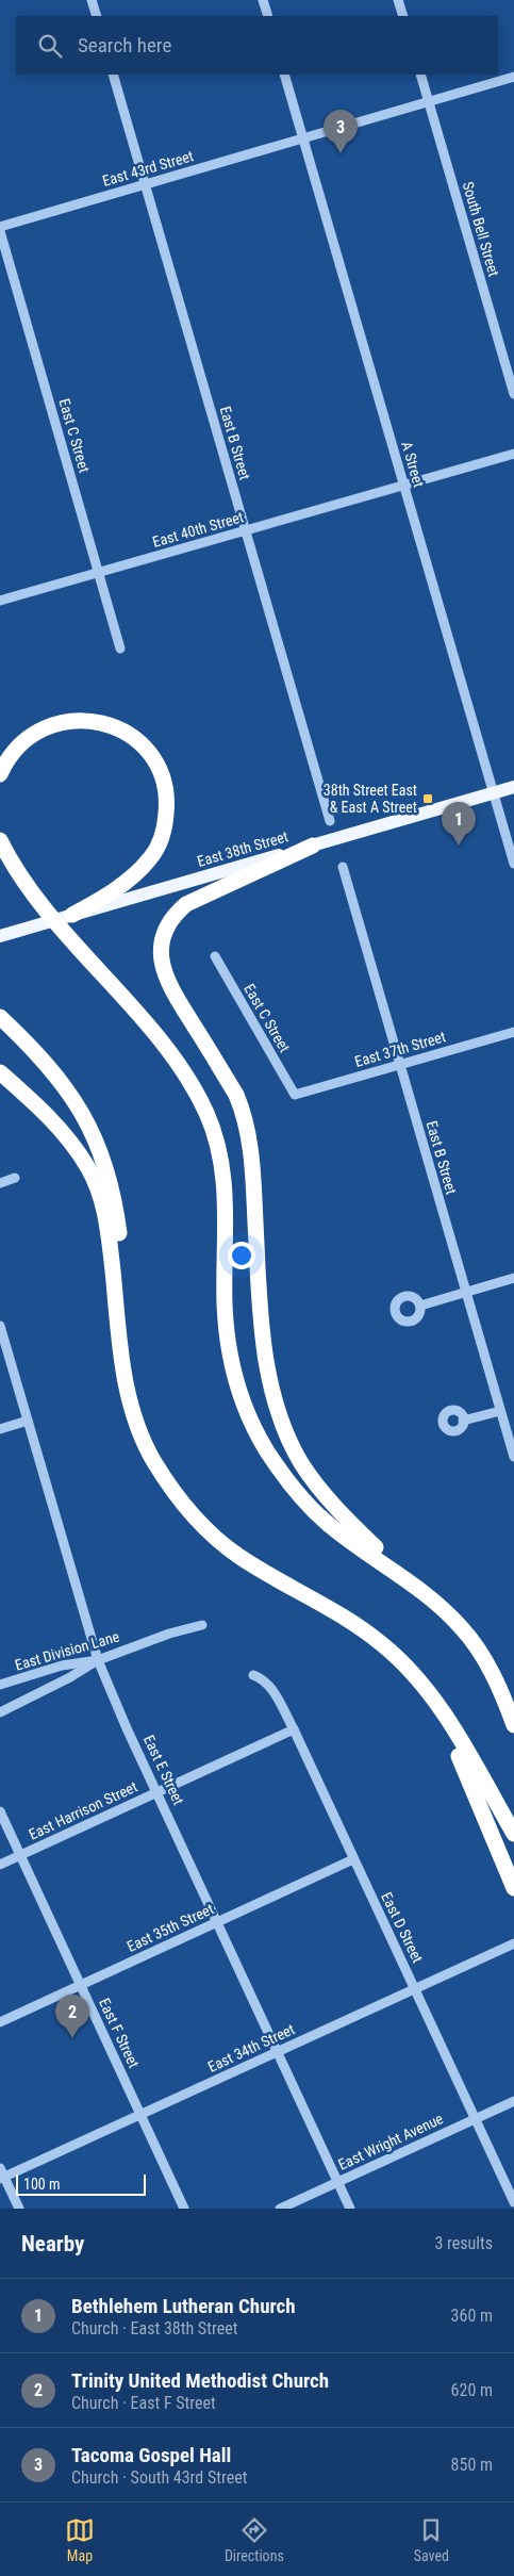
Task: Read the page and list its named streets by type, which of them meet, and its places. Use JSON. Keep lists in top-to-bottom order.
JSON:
{
  "streets": {
    "main road": ["East 38th Street"],
    "street": [
      "East 43rd Street",
      "South Bell Street",
      "East C Street",
      "East B Street",
      "A Street",
      "East 40th Street",
      "East 37th Street",
      "East Division Lane",
      "East E Street",
      "East Harrison Street",
      "East 35th Street",
      "East D Street",
      "East F Street",
      "East 34th Street",
      "East Wright Avenue"
    ]
  },
  "crossings": [
    ["East 43rd Street", "South Bell Street"],
    ["East 43rd Street", "East B Street"],
    ["East 43rd Street", "A Street"],
    ["East C Street", "East 40th Street"],
    ["East C Street", "East 37th Street"],
    ["East B Street", "East 40th Street"],
    ["East B Street", "East 37th Street"],
    ["A Street", "East 40th Street"],
    ["A Street", "East 38th Street"],
    ["East Division Lane", "East E Street"],
    ["East E Street", "East Harrison Street"],
    ["East E Street", "East 35th Street"],
    ["East E Street", "East 34th Street"],
    ["East E Street", "East Wright Avenue"],
    ["East Harrison Street", "East D Street"],
    ["East Harrison Street", "East F Street"],
    ["East 35th Street", "East D Street"],
    ["East 35th Street", "East F Street"],
    ["East D Street", "East 34th Street"],
    ["East D Street", "East Wright Avenue"],
    ["East F Street", "East 34th Street"]
  ],
  "places": {
    "transit": ["38th Street East & East A Street"]
  },
  "scale_bar": "100 m",
  "page": {
    "search": "Search here",
    "pins": ["3", "1", "2"],
    "scale": "100 m",
    "heading": ["Nearby", "3 results"],
    "list": [
      {
        "mark": "1",
        "name": "Bethlehem Lutheran Church",
        "note": "Church · East 38th Street",
        "value": "360 m"
      },
      {
        "mark": "2",
        "name": "Trinity United Methodist Church",
        "note": "Church · East F Street",
        "value": "620 m"
      },
      {
        "mark": "3",
        "name": "Tacoma Gospel Hall",
        "note": "Church · South 43rd Street",
        "value": "850 m"
      }
    ],
    "nav": ["Map", "Directions", "Saved"]
  }
}
